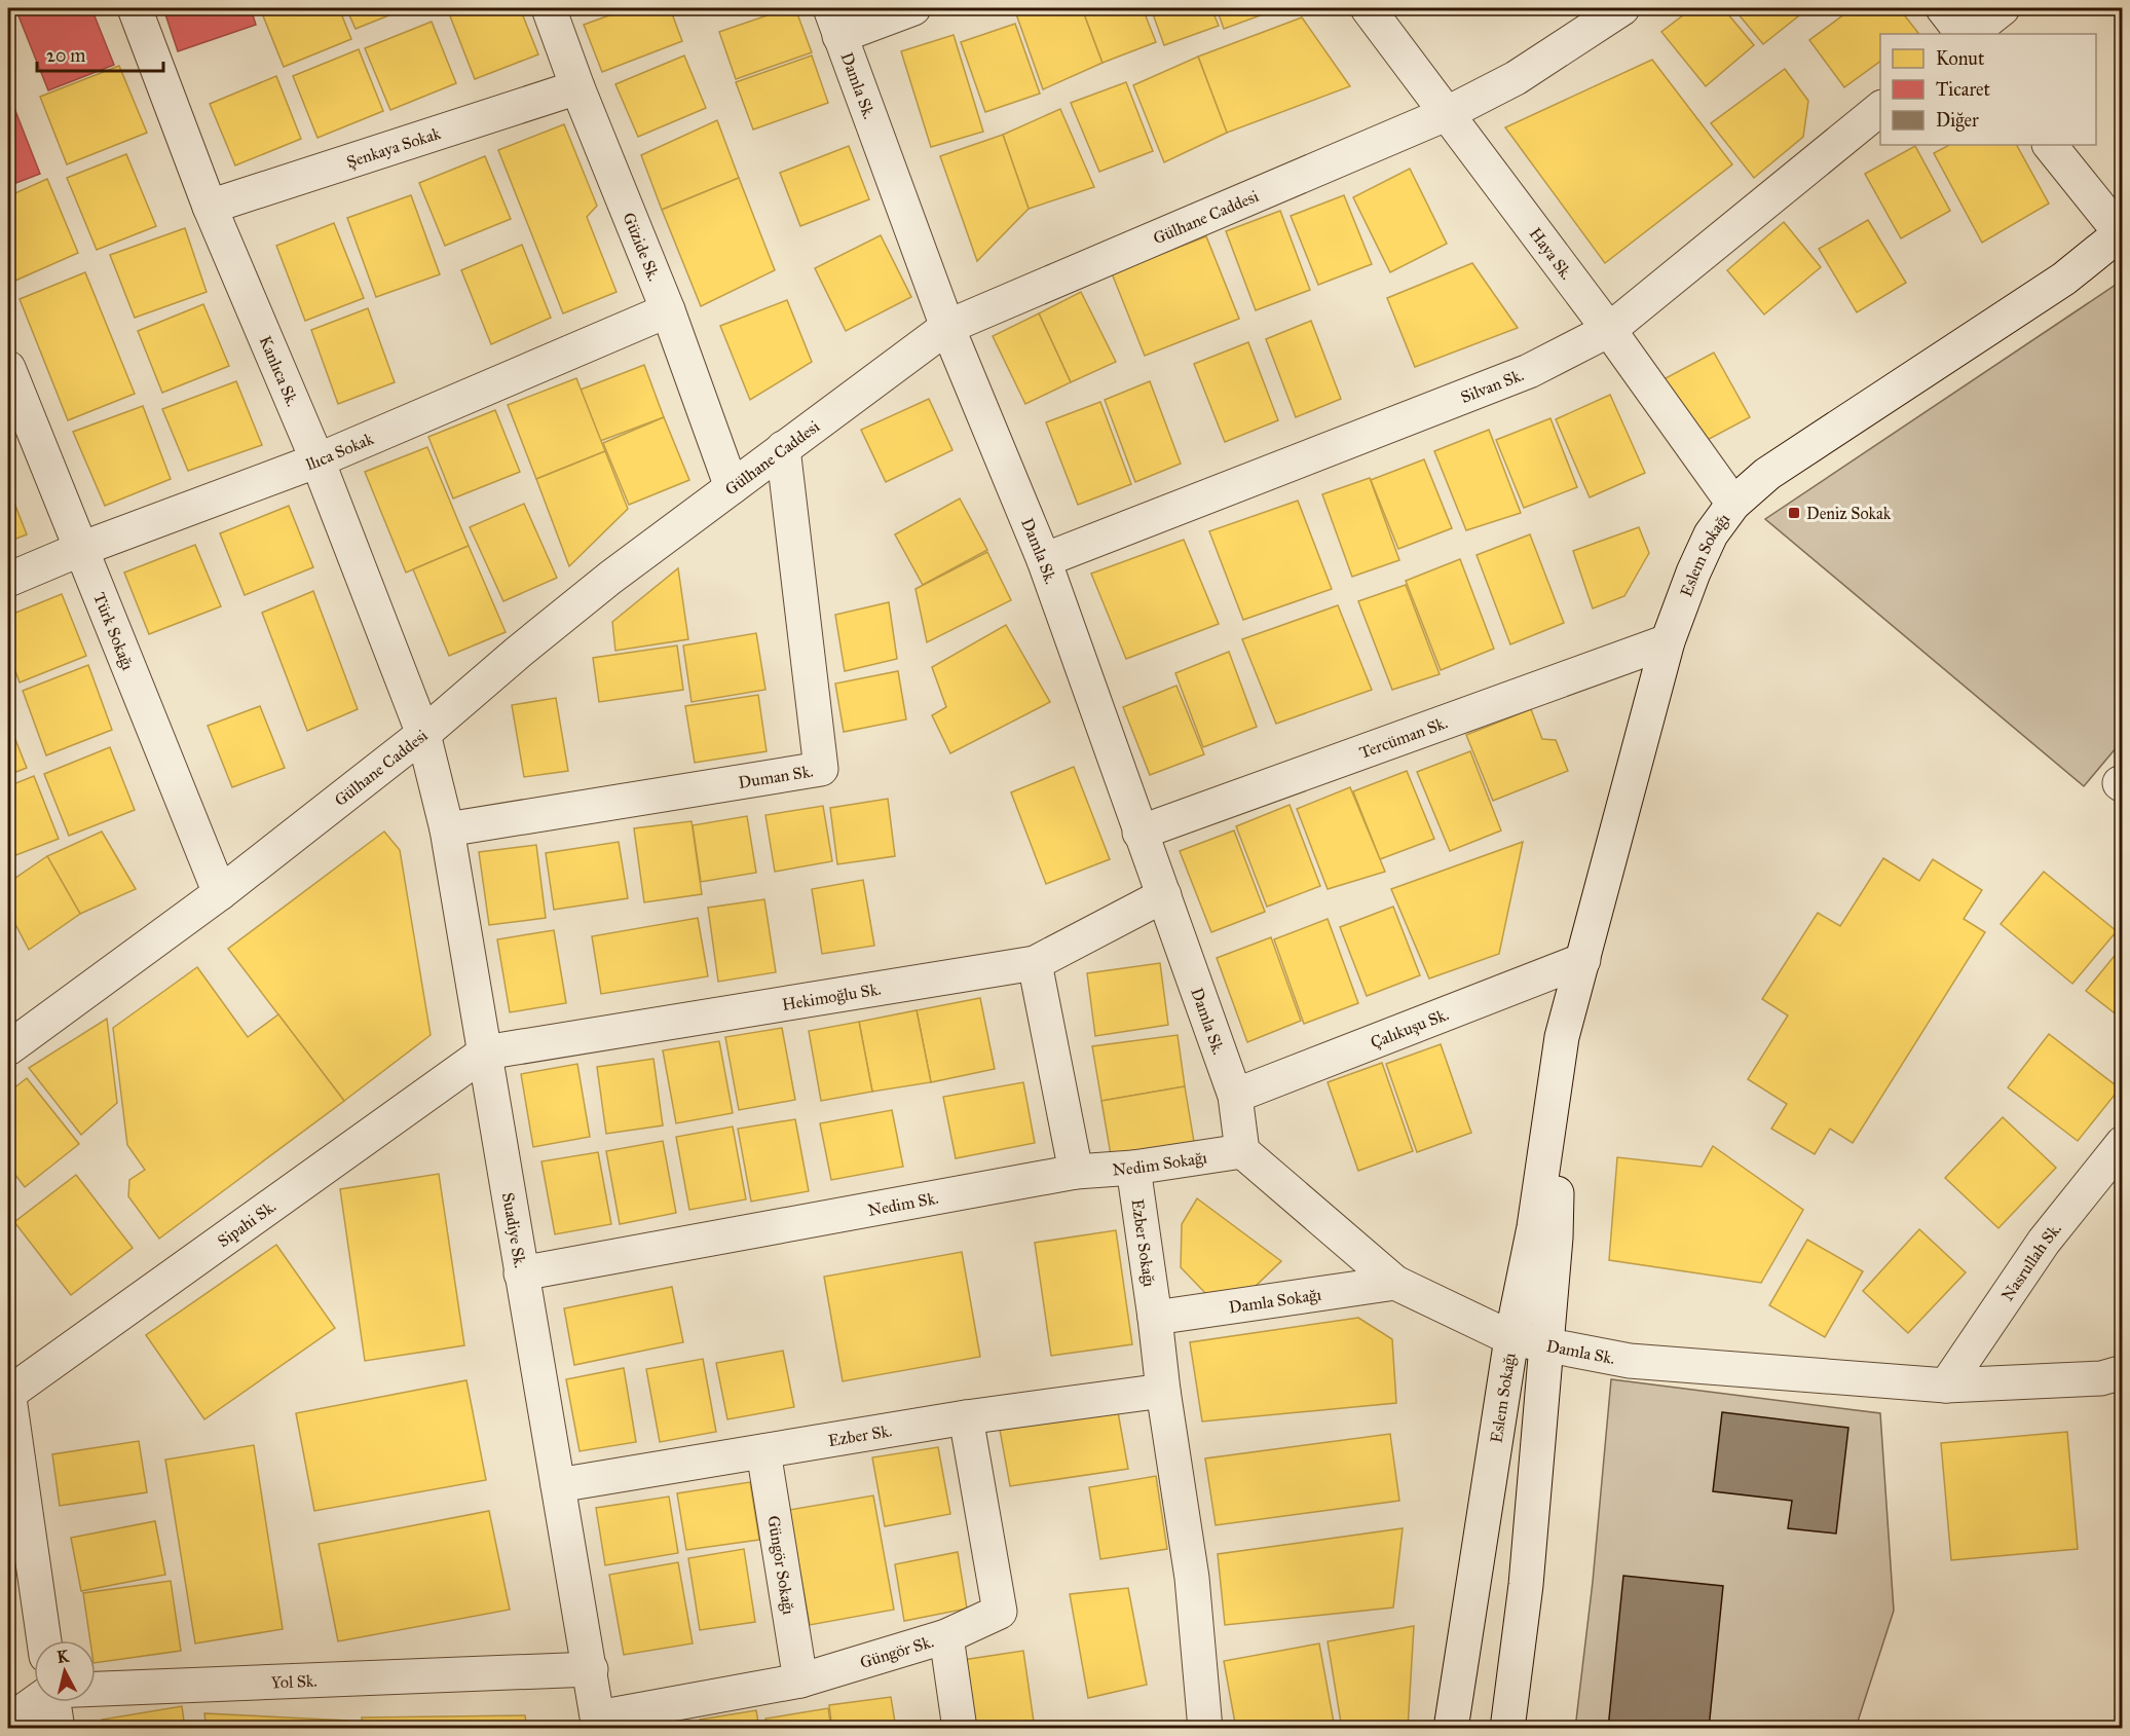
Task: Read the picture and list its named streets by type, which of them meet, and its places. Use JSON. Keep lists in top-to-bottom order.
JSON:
{
  "streets": {
    "street": [
      "Damla Sk.",
      "Şenkaya Sokak",
      "Gülhane Caddesi",
      "Güzide Sk.",
      "Haya Sk.",
      "Kanlıca Sk.",
      "Silvan Sk.",
      "llıca Sokak",
      "Eslem Sokağı",
      "Türk Sokağı",
      "Tercüman Sk.",
      "Duman Sk.",
      "Hekimoğlu Sk.",
      "Çalıkuşu Sk.",
      "Nedim Sokağı",
      "Nedim Sk.",
      "Sipahi Sk.",
      "Suadiye Sk.",
      "Ezber Sokağı",
      "Nasrullah Sk.",
      "Damla Sokağı",
      "Ezber Sk.",
      "Güngör Sokağı",
      "Güngör Sk.",
      "Yol Sk."
    ]
  },
  "crossings": [
    ["Damla Sk.", "Gülhane Caddesi"],
    ["Damla Sk.", "Silvan Sk."],
    ["Damla Sk.", "Eslem Sokağı"],
    ["Damla Sk.", "Tercüman Sk."],
    ["Damla Sk.", "Hekimoğlu Sk."],
    ["Damla Sk.", "Çalıkuşu Sk."],
    ["Damla Sk.", "Nedim Sokağı"],
    ["Damla Sk.", "Nasrullah Sk."],
    ["Damla Sk.", "Damla Sokağı"],
    ["Şenkaya Sokak", "Güzide Sk."],
    ["Şenkaya Sokak", "Kanlıca Sk."],
    ["Gülhane Caddesi", "Güzide Sk."],
    ["Gülhane Caddesi", "Haya Sk."],
    ["Gülhane Caddesi", "Kanlıca Sk."],
    ["Gülhane Caddesi", "Türk Sokağı"],
    ["Gülhane Caddesi", "Duman Sk."],
    ["Gülhane Caddesi", "Suadiye Sk."],
    ["Güzide Sk.", "llıca Sokak"],
    ["Haya Sk.", "Silvan Sk."],
    ["Haya Sk.", "Eslem Sokağı"],
    ["Kanlıca Sk.", "llıca Sokak"],
    ["Kanlıca Sk.", "Suadiye Sk."],
    ["llıca Sokak", "Türk Sokağı"],
    ["Eslem Sokağı", "Tercüman Sk."],
    ["Eslem Sokağı", "Çalıkuşu Sk."],
    ["Duman Sk.", "Suadiye Sk."],
    ["Hekimoğlu Sk.", "Sipahi Sk."],
    ["Hekimoğlu Sk.", "Suadiye Sk."],
    ["Nedim Sokağı", "Nedim Sk."],
    ["Nedim Sokağı", "Ezber Sokağı"],
    ["Nedim Sk.", "Suadiye Sk."],
    ["Sipahi Sk.", "Suadiye Sk."],
    ["Suadiye Sk.", "Ezber Sk."],
    ["Suadiye Sk.", "Güngör Sk."],
    ["Suadiye Sk.", "Yol Sk."],
    ["Ezber Sokağı", "Damla Sokağı"],
    ["Ezber Sk.", "Güngör Sokağı"],
    ["Ezber Sk.", "Güngör Sk."],
    ["Güngör Sokağı", "Güngör Sk."]
  ],
  "places": {
    "transit": ["Deniz Sokak"]
  },
  "legend": ["Konut", "Ticaret", "Diğer"],
  "scale_bar": "20 m",
  "north": "top"
}
